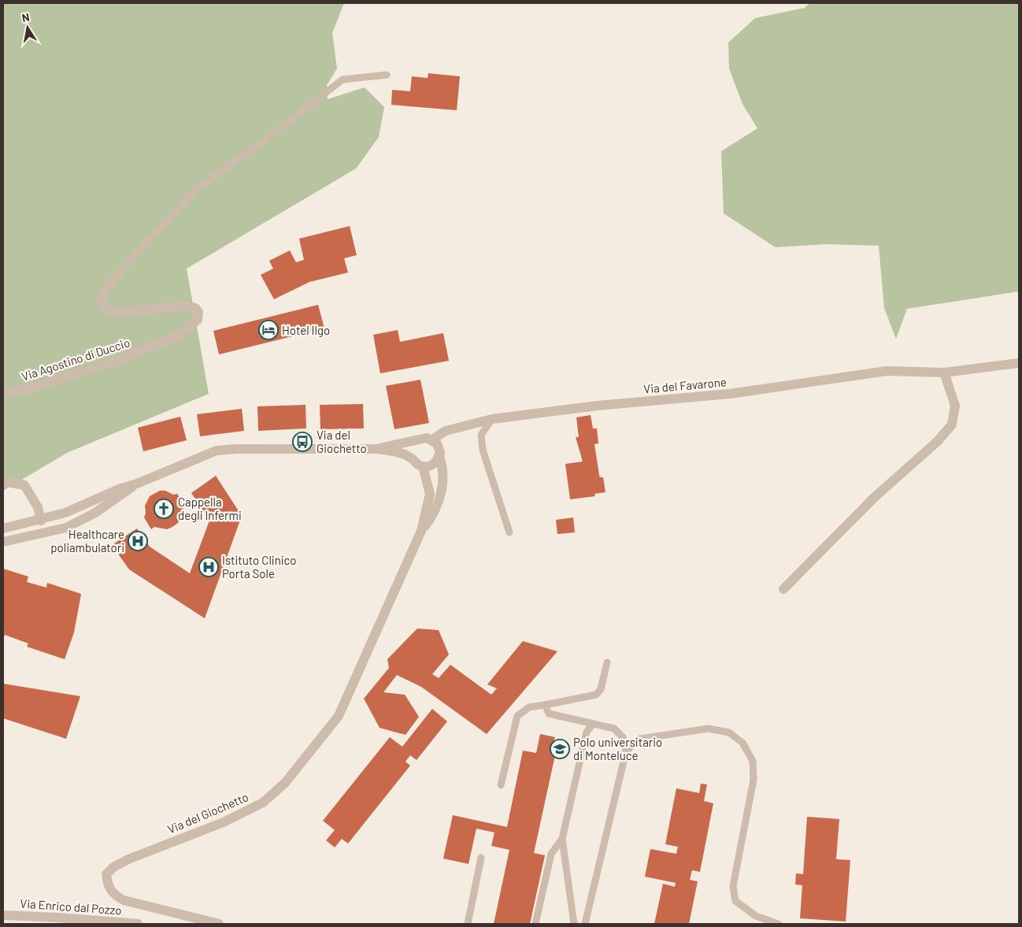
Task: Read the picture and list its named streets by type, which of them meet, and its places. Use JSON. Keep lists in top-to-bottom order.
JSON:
{
  "streets": {
    "street": [
      "Via Agostino di Duccio",
      "Via del Favarone",
      "Via del Giochetto",
      "Via Enrico dal Pozzo"
    ]
  },
  "crossings": [
    ["Via del Favarone", "Via del Giochetto"]
  ],
  "places": {
    "hotel": ["Hotel Ilgo"],
    "bus stop": ["Via del Giochetto"],
    "church": ["Cappella degli Infermi"],
    "hospital": ["Healthcare poliambulatori", "Istituto Clinico Porta Sole"],
    "school or university": ["Polo universitario di Monteluce"]
  },
  "north": "top"
}
